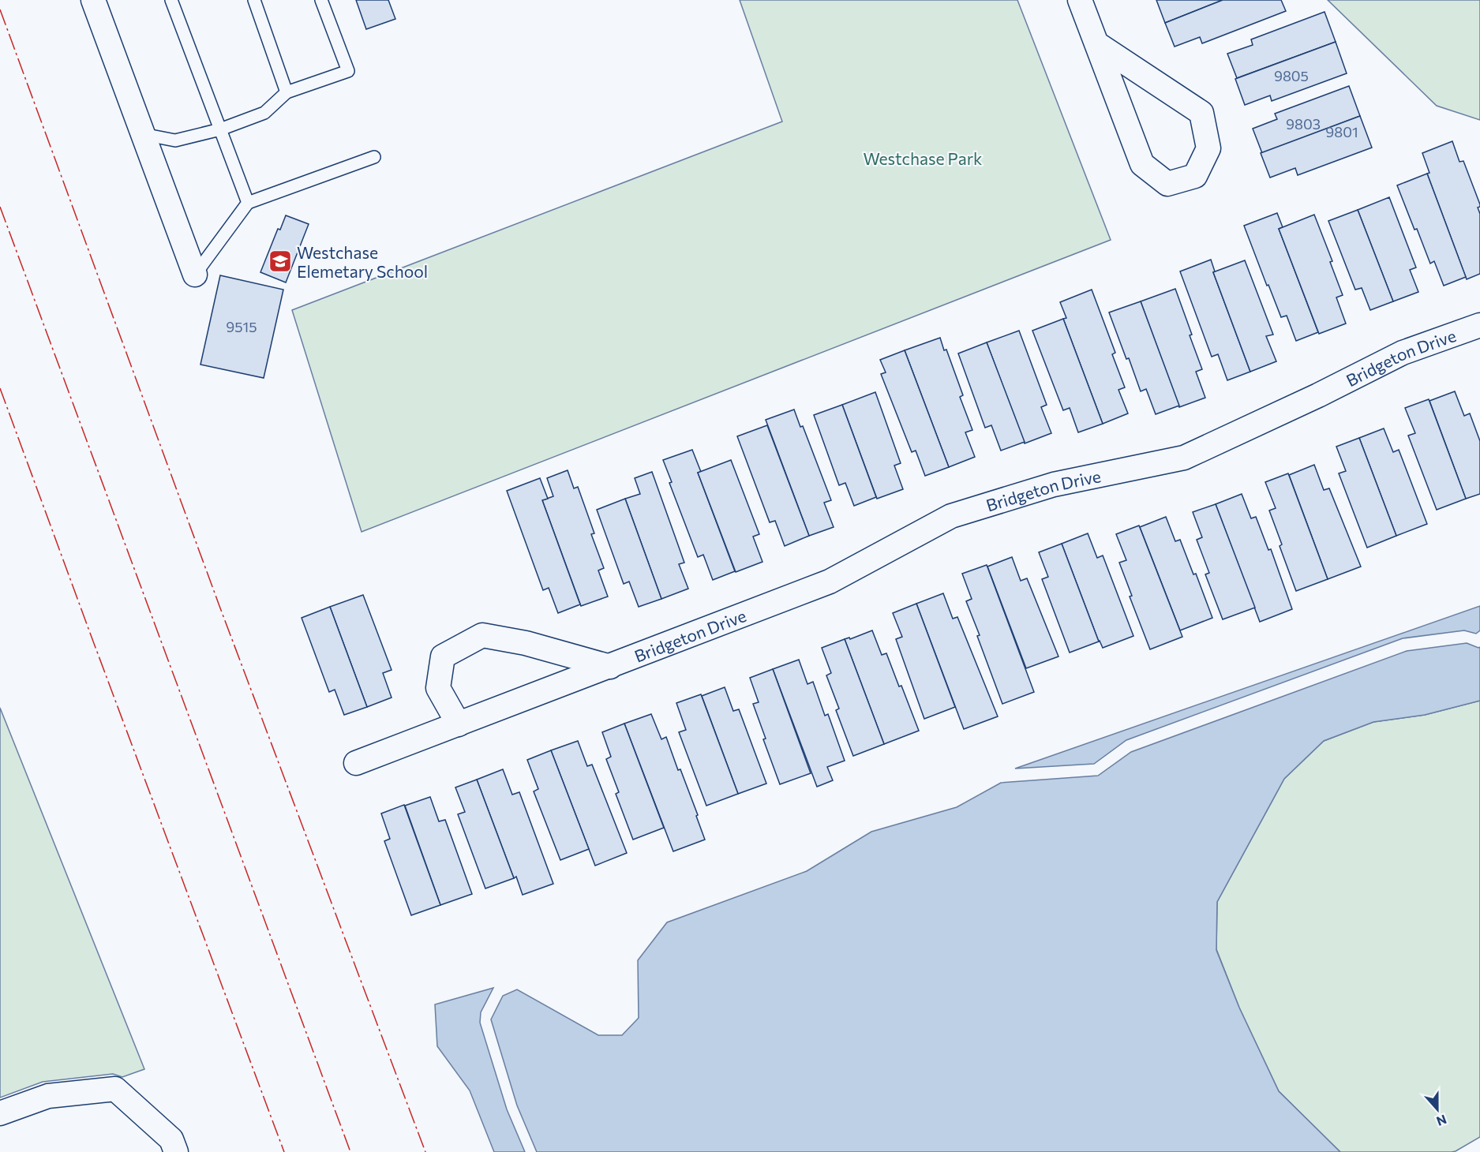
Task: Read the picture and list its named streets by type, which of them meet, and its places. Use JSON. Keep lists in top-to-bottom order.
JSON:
{
  "streets": {
    "street": ["Bridgeton Drive"]
  },
  "parks": ["Westchase Park"],
  "places": {
    "school or university": ["Westchase Elemetary School"]
  },
  "house_numbers": [
    "9805",
    "9803",
    "9801",
    "9515"
  ],
  "north": "bottom"
}
